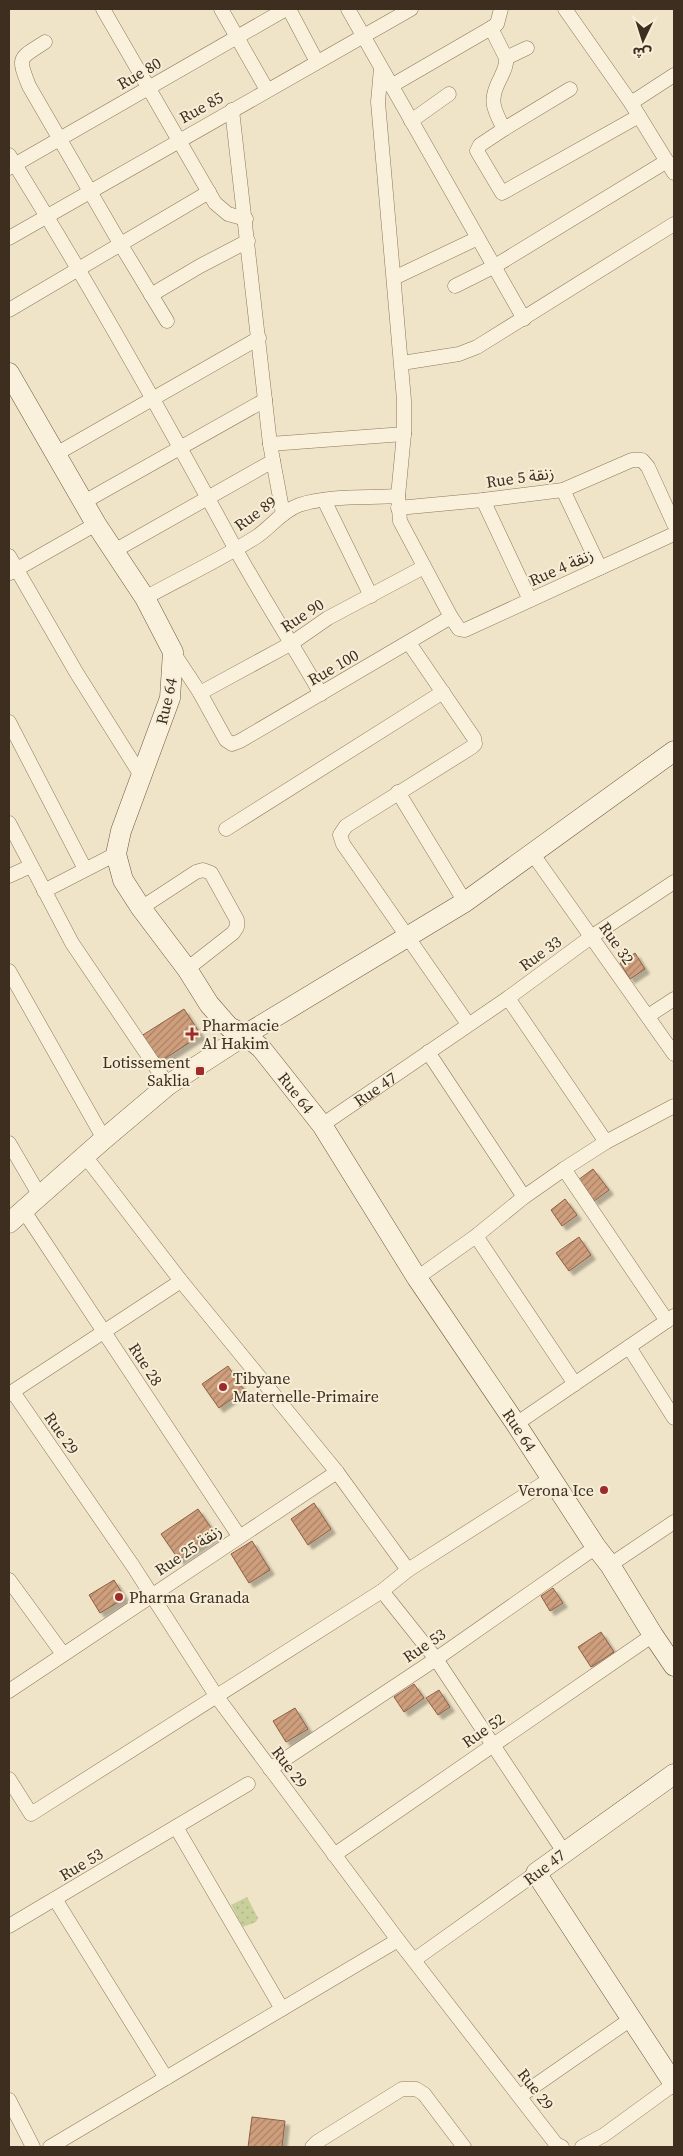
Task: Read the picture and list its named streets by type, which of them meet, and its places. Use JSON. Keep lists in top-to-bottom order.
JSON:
{
  "streets": {
    "street": [
      "Rue 80",
      "Rue 85",
      "Rue 5 زنقة",
      "Rue 89",
      "Rue 4 زنقة",
      "Rue 90",
      "Rue 100",
      "Rue 64",
      "Rue 32",
      "Rue 33",
      "Rue 47",
      "Rue 28",
      "Rue 29",
      "Rue 25 زنقة",
      "Rue 53",
      "Rue 52"
    ]
  },
  "crossings": [
    ["Rue 5 زنقة", "Rue 89"],
    ["Rue 4 زنقة", "Rue 100"],
    ["Rue 90", "Rue 100"],
    ["Rue 64", "Rue 47"],
    ["Rue 64", "Rue 53"],
    ["Rue 64", "Rue 52"],
    ["Rue 32", "Rue 33"],
    ["Rue 33", "Rue 47"],
    ["Rue 47", "Rue 29"],
    ["Rue 28", "Rue 25 زنقة"],
    ["Rue 29", "Rue 25 زنقة"],
    ["Rue 29", "Rue 53"],
    ["Rue 29", "Rue 52"]
  ],
  "places": {
    "health": ["Pharmacie Al Hakim"],
    "transit": ["Lotissement Saklia"],
    "other": ["Tibyane Maternelle-Primaire", "Verona Ice", "Pharma Granada"]
  },
  "north": "bottom"
}
